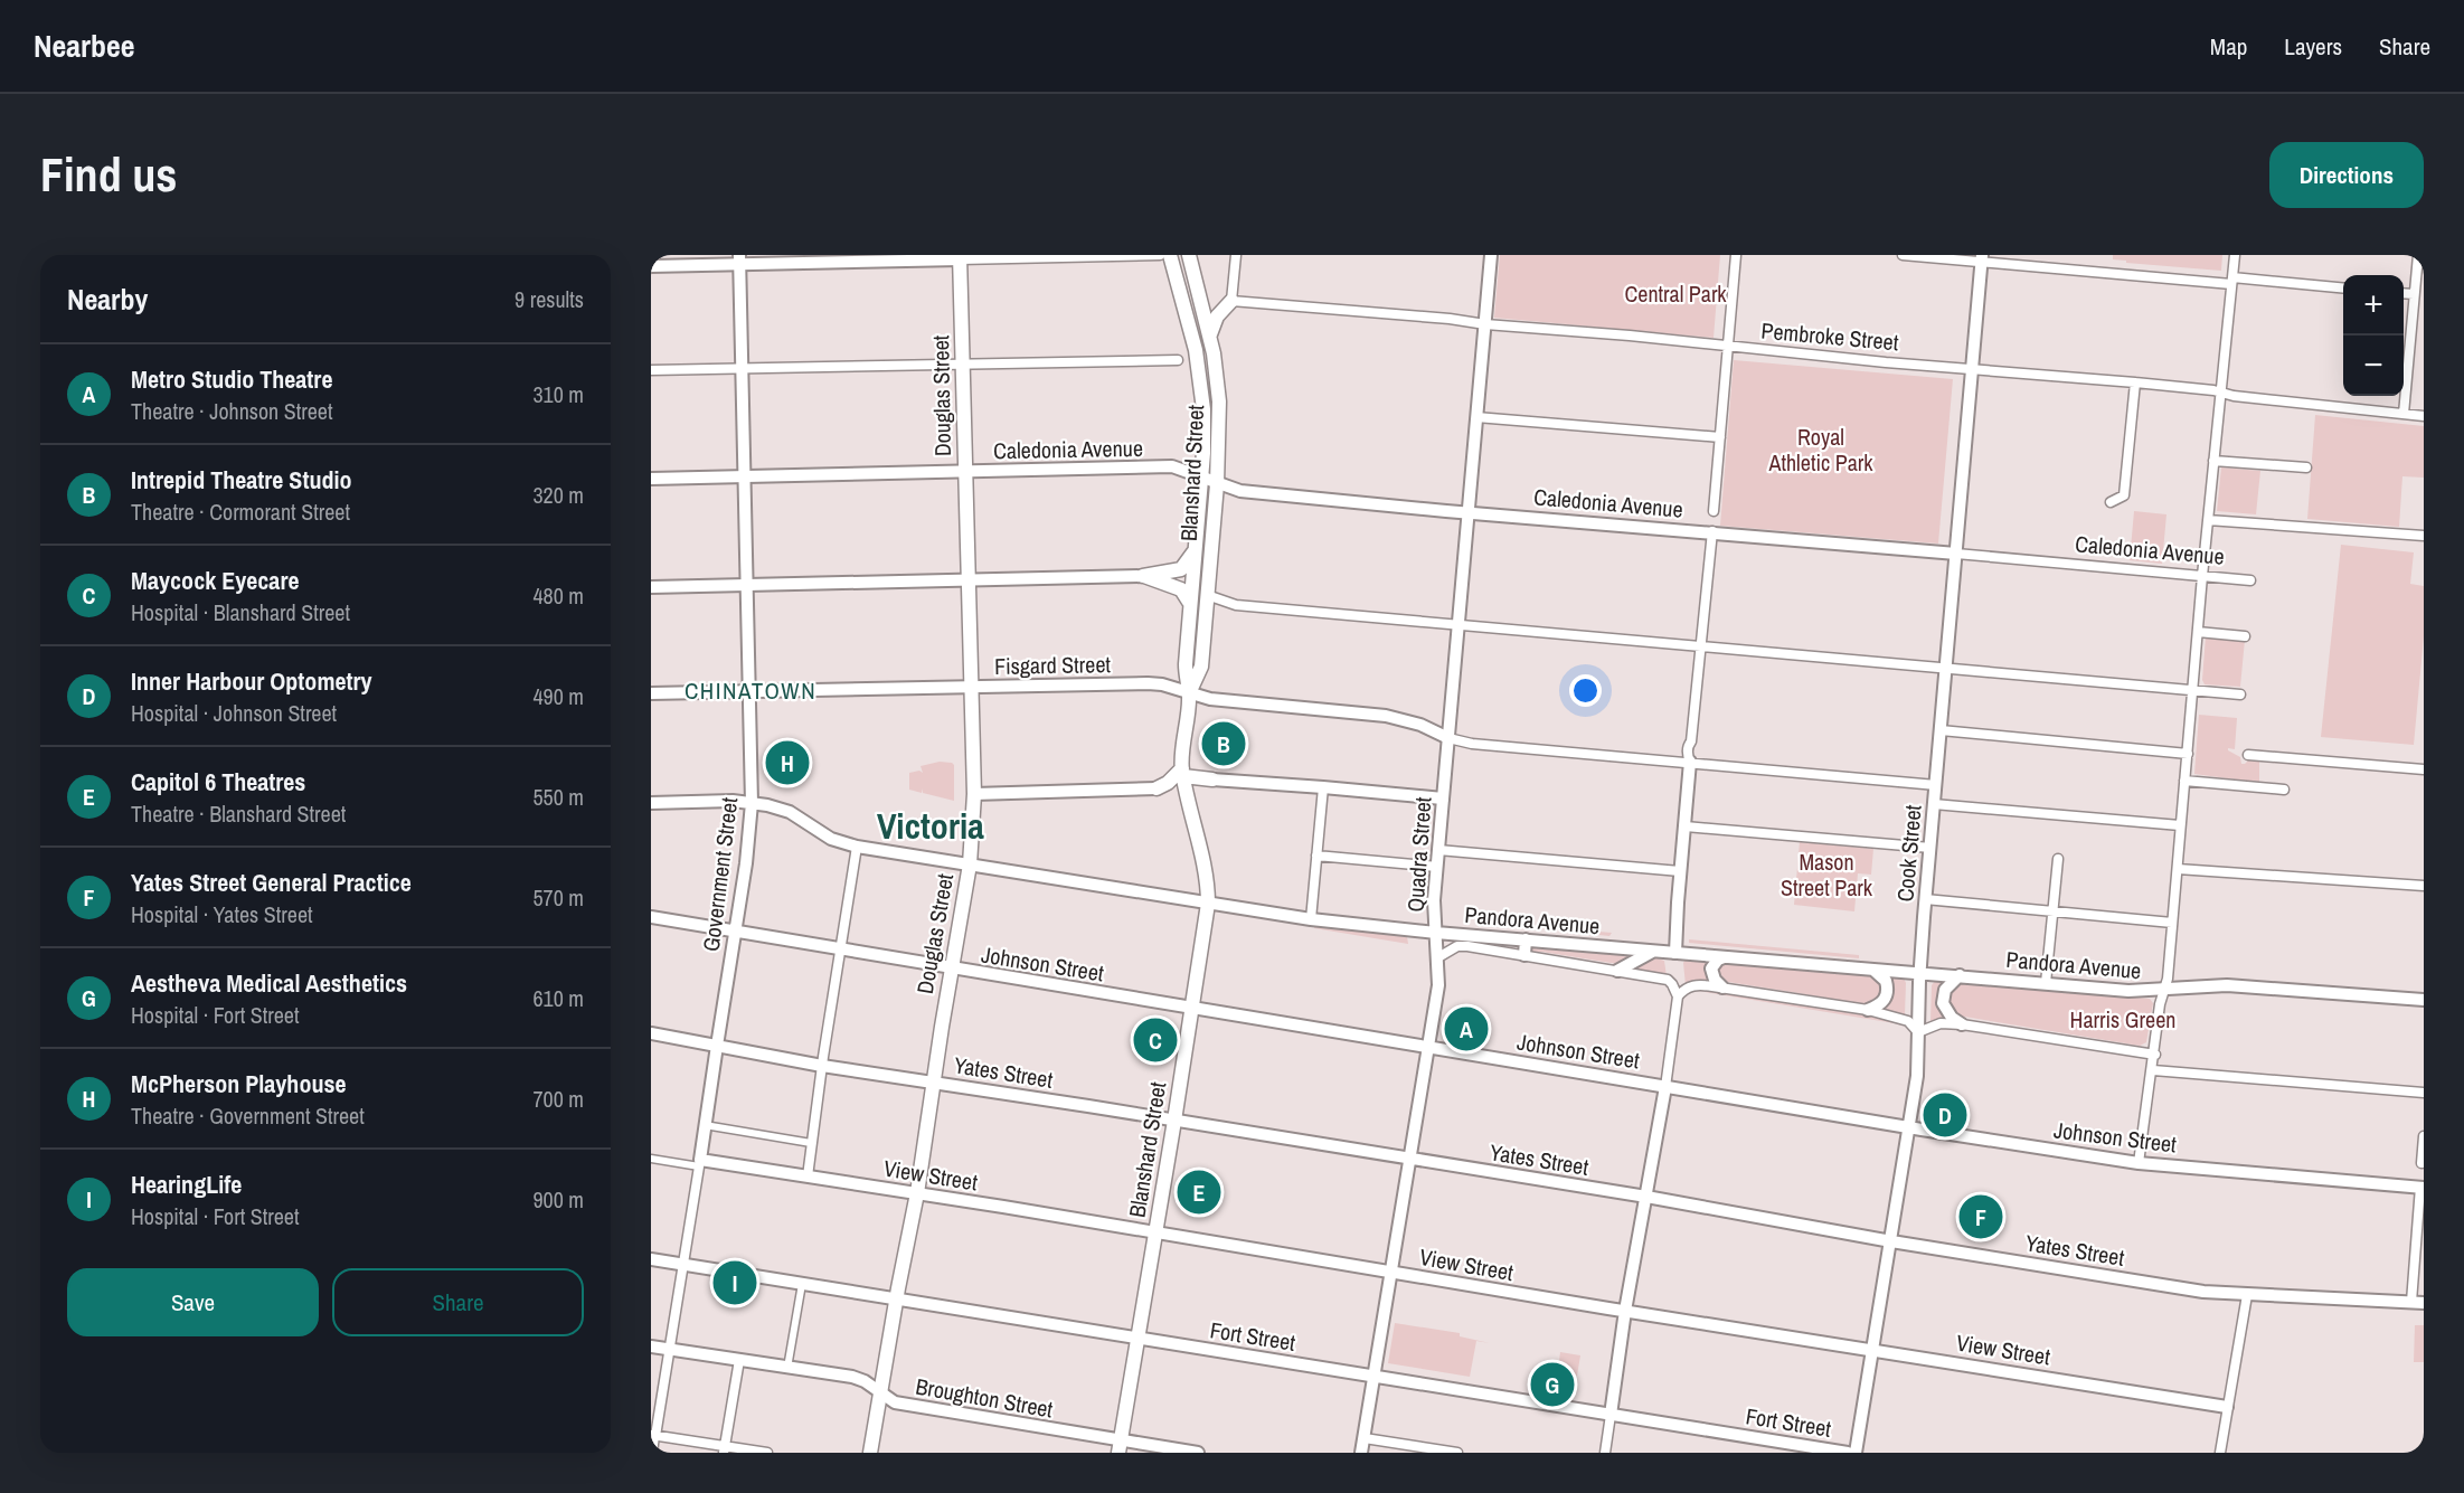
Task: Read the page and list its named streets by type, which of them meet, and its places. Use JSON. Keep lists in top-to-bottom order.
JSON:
{
  "streets": {
    "main road": [
      "Douglas Street",
      "Caledonia Avenue",
      "Blanshard Street",
      "Fisgard Street",
      "Cook Street",
      "Quadra Street",
      "Government Street",
      "Pandora Avenue",
      "Johnson Street",
      "Yates Street",
      "View Street",
      "Fort Street",
      "Broughton Street"
    ],
    "street": ["Pembroke Street"]
  },
  "crossings": [
    ["Pembroke Street", "Cook Street"],
    ["Pembroke Street", "Quadra Street"],
    ["Douglas Street", "Caledonia Avenue"],
    ["Douglas Street", "Fisgard Street"],
    ["Douglas Street", "Pandora Avenue"],
    ["Douglas Street", "Johnson Street"],
    ["Douglas Street", "Yates Street"],
    ["Douglas Street", "View Street"],
    ["Douglas Street", "Fort Street"],
    ["Douglas Street", "Broughton Street"],
    ["Caledonia Avenue", "Blanshard Street"],
    ["Caledonia Avenue", "Cook Street"],
    ["Caledonia Avenue", "Quadra Street"],
    ["Caledonia Avenue", "Government Street"],
    ["Blanshard Street", "Fisgard Street"],
    ["Blanshard Street", "Pandora Avenue"],
    ["Blanshard Street", "Johnson Street"],
    ["Blanshard Street", "Yates Street"],
    ["Blanshard Street", "View Street"],
    ["Blanshard Street", "Fort Street"],
    ["Blanshard Street", "Broughton Street"],
    ["Fisgard Street", "Quadra Street"],
    ["Fisgard Street", "Government Street"],
    ["Cook Street", "Pandora Avenue"],
    ["Cook Street", "Johnson Street"],
    ["Cook Street", "Yates Street"],
    ["Cook Street", "View Street"],
    ["Quadra Street", "Pandora Avenue"],
    ["Quadra Street", "Johnson Street"],
    ["Quadra Street", "Yates Street"],
    ["Quadra Street", "View Street"],
    ["Quadra Street", "Fort Street"],
    ["Government Street", "Pandora Avenue"],
    ["Government Street", "Johnson Street"],
    ["Government Street", "Yates Street"],
    ["Government Street", "View Street"],
    ["Government Street", "Fort Street"],
    ["Government Street", "Broughton Street"]
  ],
  "districts": ["CHINATOWN", "Victoria"],
  "parks": [
    "Central Park",
    "Royal Athletic Park",
    "Mason Street Park",
    "Harris Green"
  ],
  "page": {
    "header": "Nearbee",
    "nav": ["Map", "Layers", "Share"],
    "buttons": [
      "Directions",
      ["Save", "Share"]
    ],
    "title": "Find us",
    "heading": ["Nearby", "9 results"],
    "map_buttons": ["+", "−"],
    "list": [
      {
        "mark": "A",
        "name": "Metro Studio Theatre",
        "note": "Theatre · Johnson Street",
        "value": "310 m"
      },
      {
        "mark": "B",
        "name": "Intrepid Theatre Studio",
        "note": "Theatre · Cormorant Street",
        "value": "320 m"
      },
      {
        "mark": "C",
        "name": "Maycock Eyecare",
        "note": "Hospital · Blanshard Street",
        "value": "480 m"
      },
      {
        "mark": "D",
        "name": "Inner Harbour Optometry",
        "note": "Hospital · Johnson Street",
        "value": "490 m"
      },
      {
        "mark": "E",
        "name": "Capitol 6 Theatres",
        "note": "Theatre · Blanshard Street",
        "value": "550 m"
      },
      {
        "mark": "F",
        "name": "Yates Street General Practice",
        "note": "Hospital · Yates Street",
        "value": "570 m"
      },
      {
        "mark": "G",
        "name": "Aestheva Medical Aesthetics",
        "note": "Hospital · Fort Street",
        "value": "610 m"
      },
      {
        "mark": "H",
        "name": "McPherson Playhouse",
        "note": "Theatre · Government Street",
        "value": "700 m"
      },
      {
        "mark": "I",
        "name": "HearingLife",
        "note": "Hospital · Fort Street",
        "value": "900 m"
      }
    ],
    "pins": [
      "B",
      "H",
      "A",
      "C",
      "D",
      "E",
      "F",
      "I",
      "G"
    ]
  }
}
